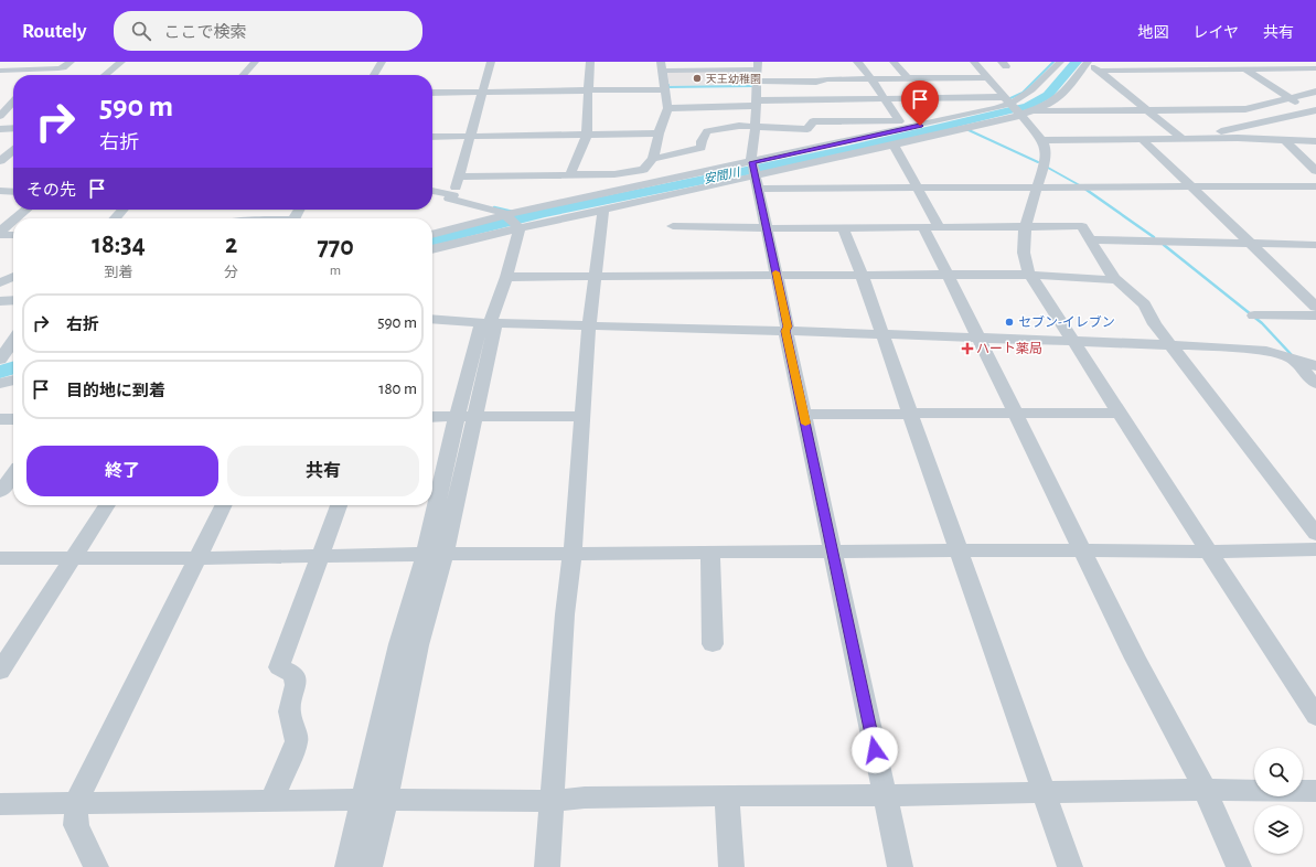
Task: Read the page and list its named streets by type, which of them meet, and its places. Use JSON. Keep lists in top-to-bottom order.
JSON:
{
  "water": ["安間川"],
  "places": {
    "other": ["天王幼稚園", "セブン-イレブン"],
    "health": ["ハート薬局"]
  },
  "page": {
    "header": "Routely",
    "search": "ここで検索",
    "nav": ["地図", "レイヤ", "共有"],
    "turn": ["590 m", "右折"],
    "then": "その先",
    "eta": [
      "18:34",
      "到着",
      "2",
      "分",
      "770",
      "m"
    ],
    "list": [
      {
        "name": "右折",
        "value": "590 m"
      },
      {
        "name": "目的地に到着",
        "value": "180 m"
      }
    ],
    "buttons": ["終了", "共有"]
  }
}
